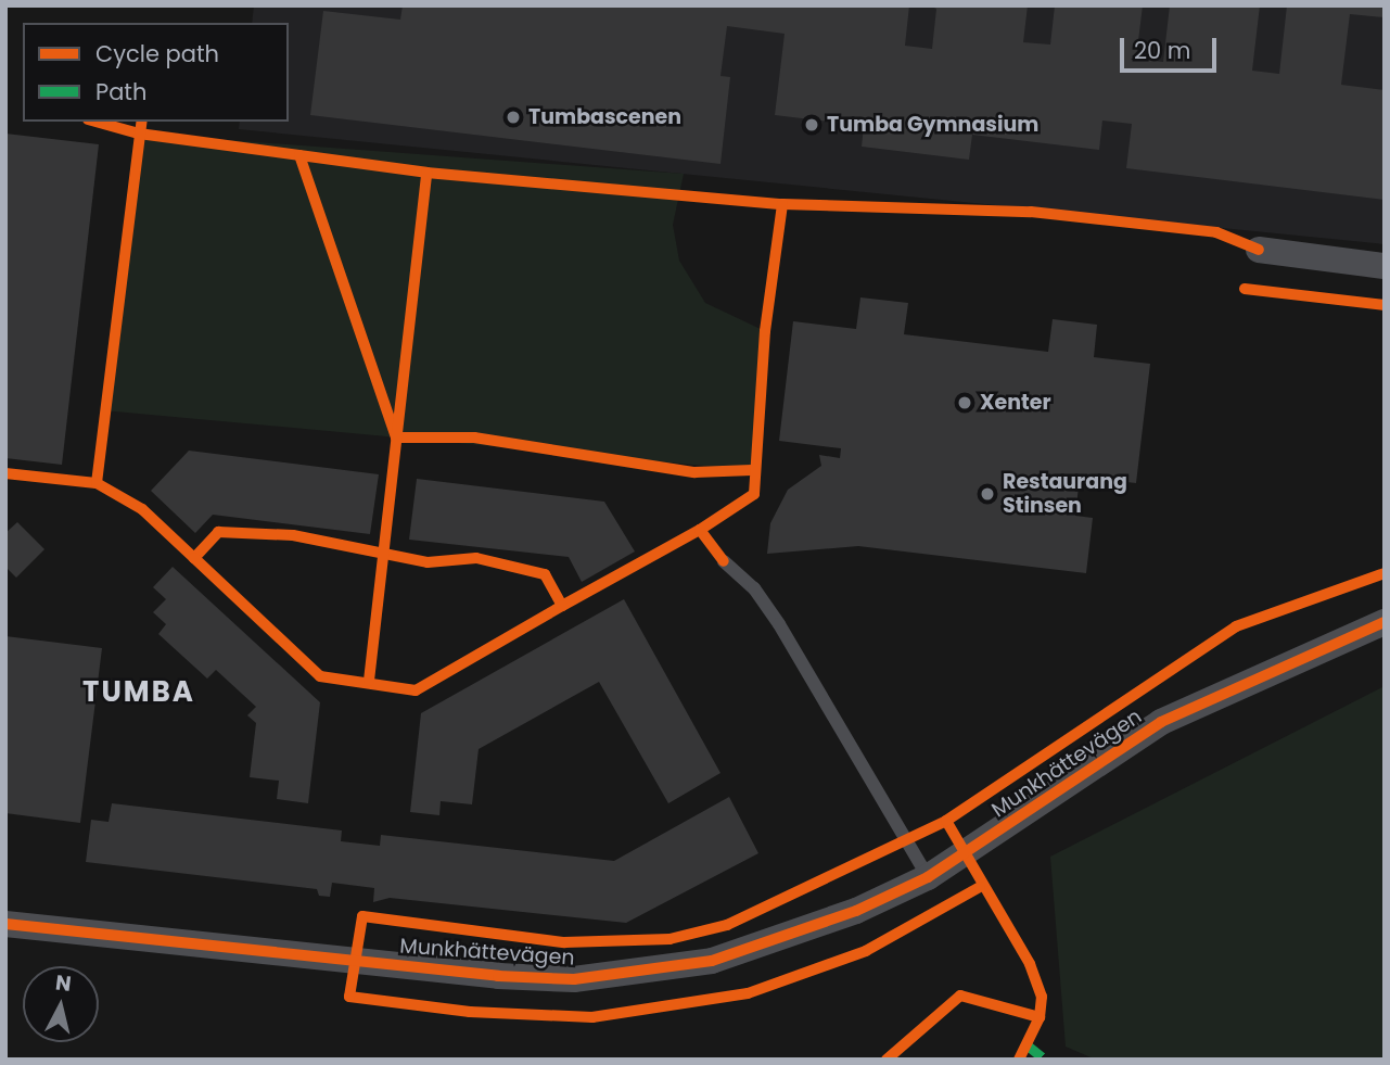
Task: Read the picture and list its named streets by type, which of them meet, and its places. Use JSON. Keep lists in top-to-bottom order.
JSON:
{
  "streets": {
    "street": ["Munkhättevägen"]
  },
  "districts": ["TUMBA"],
  "places": [
    "Tumbascenen",
    "Tumba Gymnasium",
    "Xenter",
    "Restaurang Stinsen"
  ],
  "legend": ["Cycle path", "Path"],
  "scale_bar": "20 m",
  "north": "top"
}
